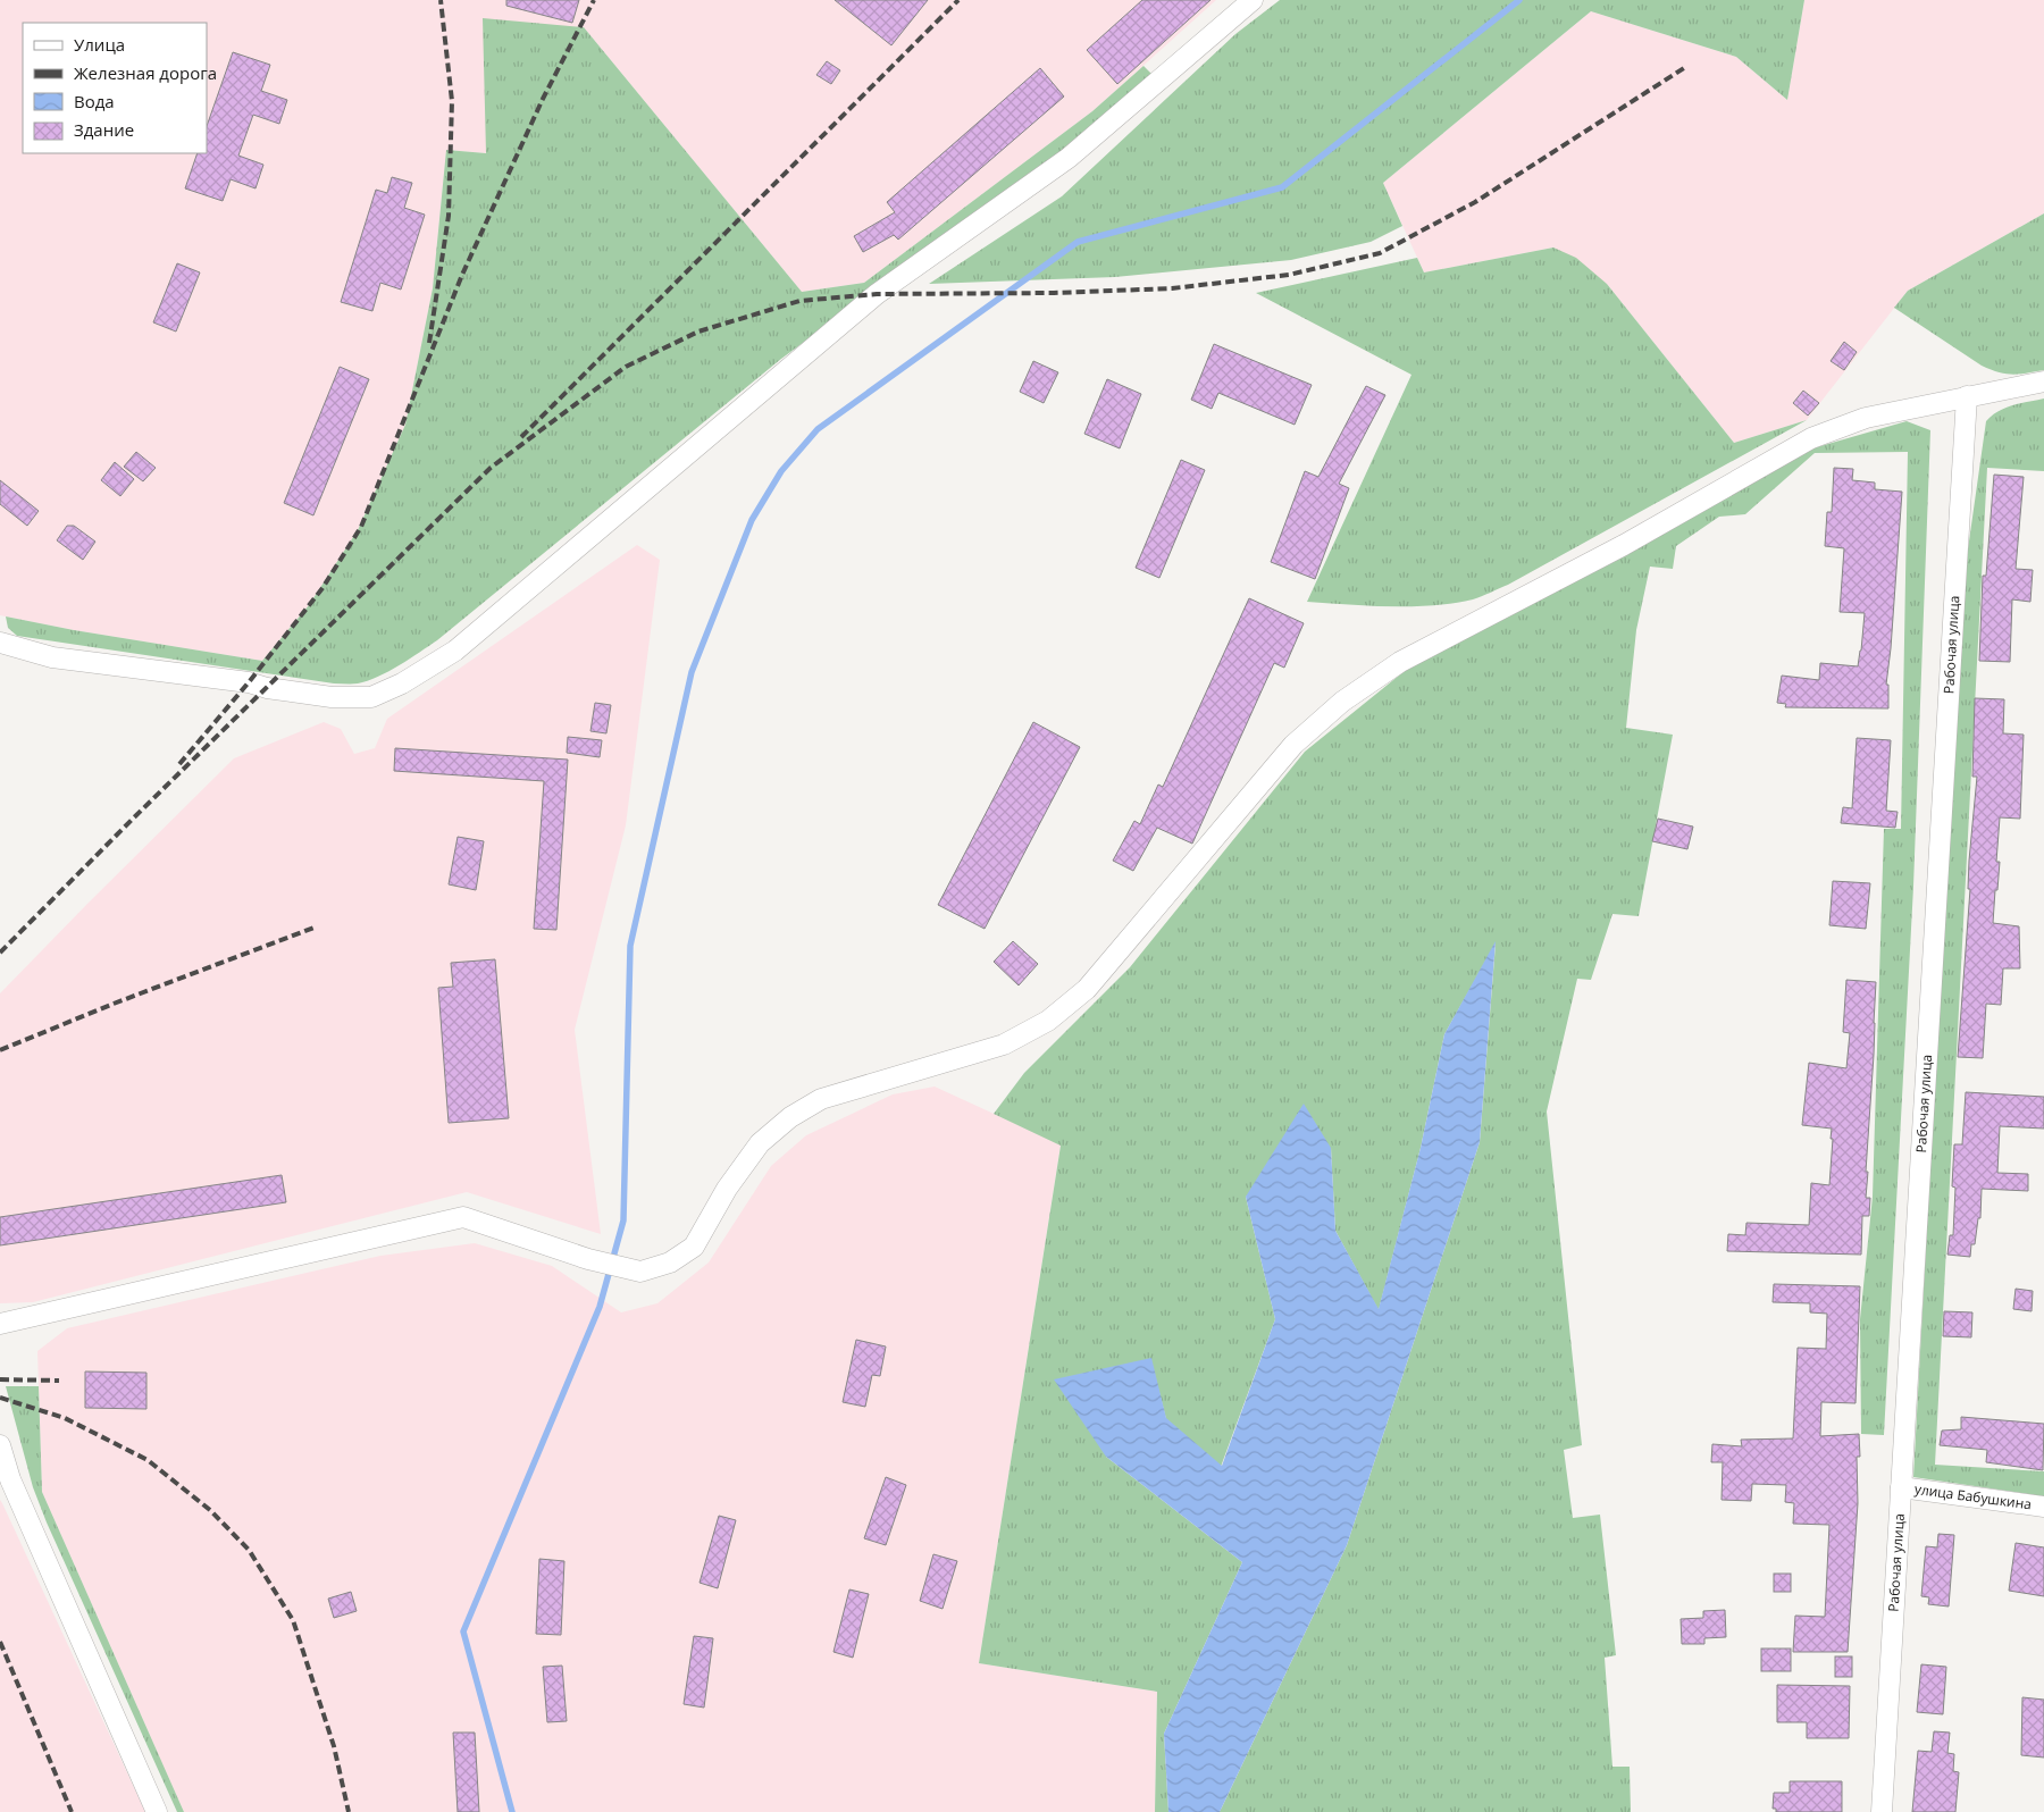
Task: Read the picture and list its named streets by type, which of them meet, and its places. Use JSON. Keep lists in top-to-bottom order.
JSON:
{
  "streets": {
    "street": ["Рабочая улица", "улица Бабушкина"]
  },
  "crossings": [
    ["Рабочая улица", "улица Бабушкина"]
  ],
  "legend": [
    "Улица",
    "Железная дорога",
    "Вода",
    "Здание"
  ]
}
